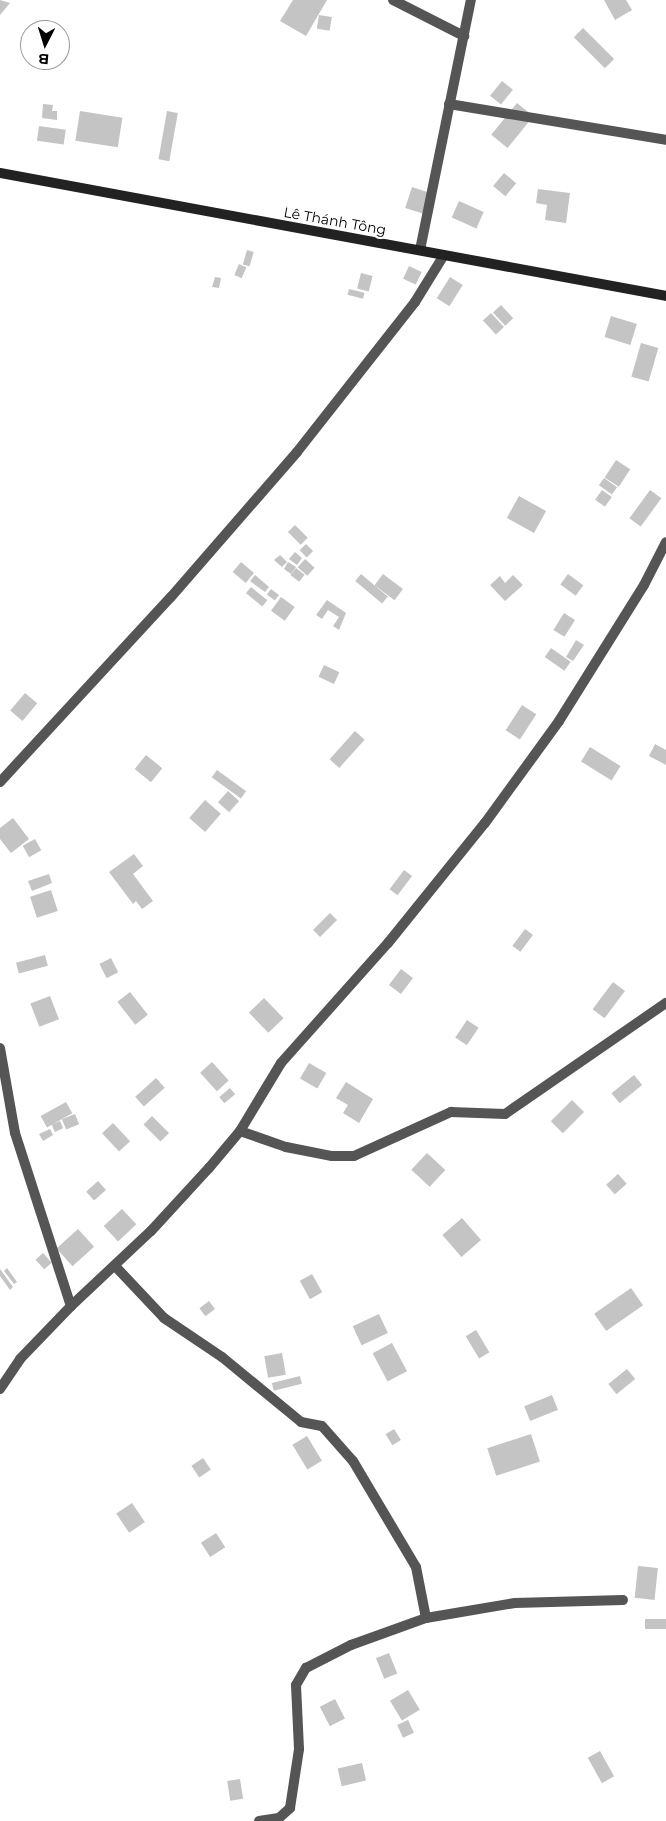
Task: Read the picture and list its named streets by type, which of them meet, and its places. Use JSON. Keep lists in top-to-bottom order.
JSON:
{
  "streets": {
    "street": ["Lê Thánh Tông"]
  },
  "north": "bottom"
}
